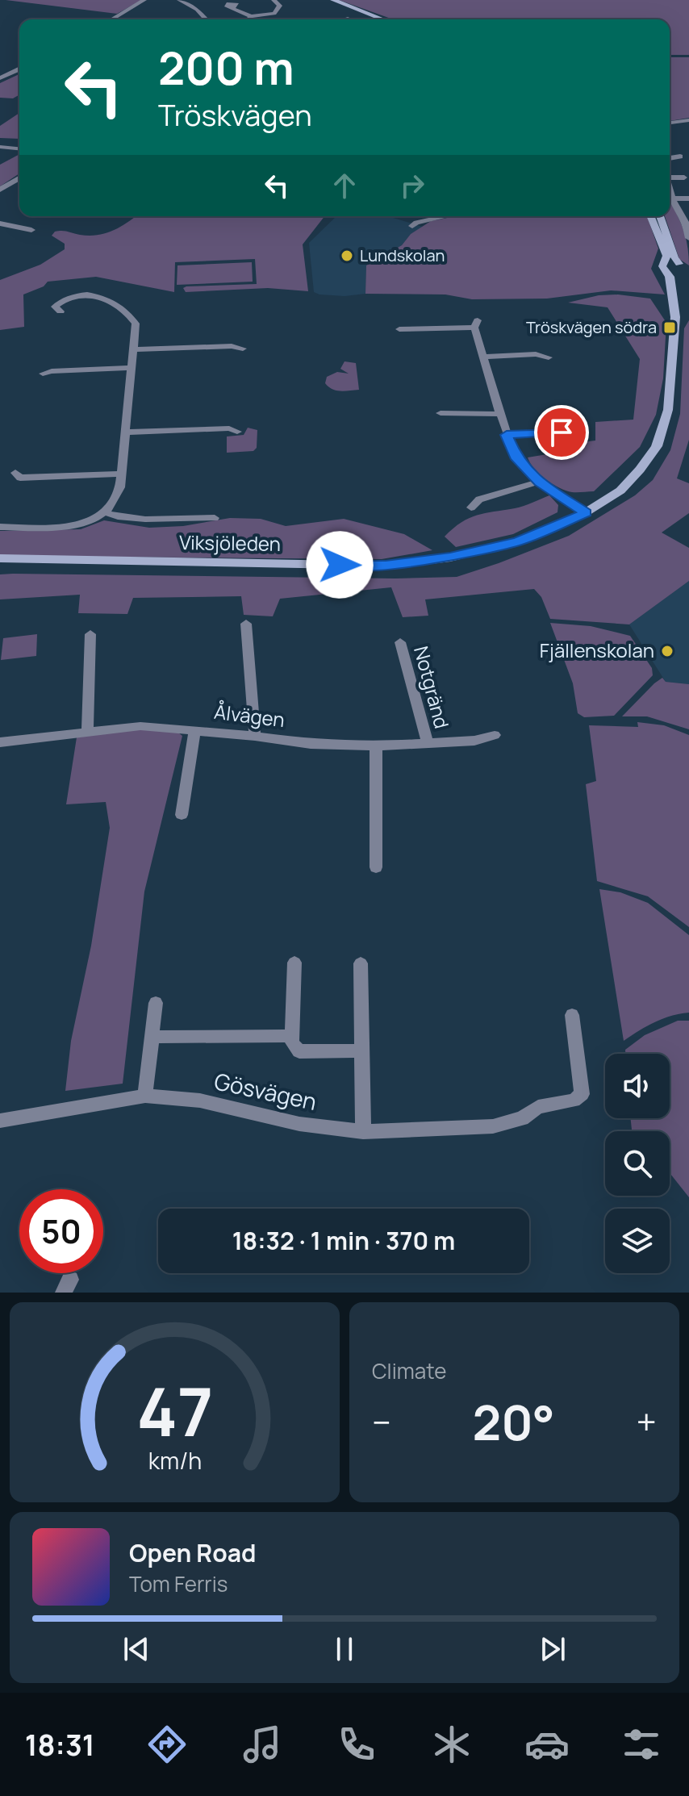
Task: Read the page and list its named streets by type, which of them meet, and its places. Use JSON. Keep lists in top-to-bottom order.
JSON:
{
  "streets": {
    "main road": ["Viksjöleden"],
    "street": ["Notgränd", "Ålvägen", "Gösvägen"]
  },
  "crossings": [
    ["Notgränd", "Ålvägen"]
  ],
  "places": {
    "other": ["Lundskolan", "Fjällenskolan"],
    "transit": ["Tröskvägen södra"]
  },
  "page": {
    "turn": ["200 m", "Tröskvägen"],
    "limit": "50",
    "trip": "18:32 · 1 min · 370 m",
    "tile": "Climate",
    "heat": ["−", "20°", "+"],
    "song": ["Open Road", "Tom Ferris"],
    "tabs": "18:31",
    "gauge": ["47", "km/h"]
  }
}
